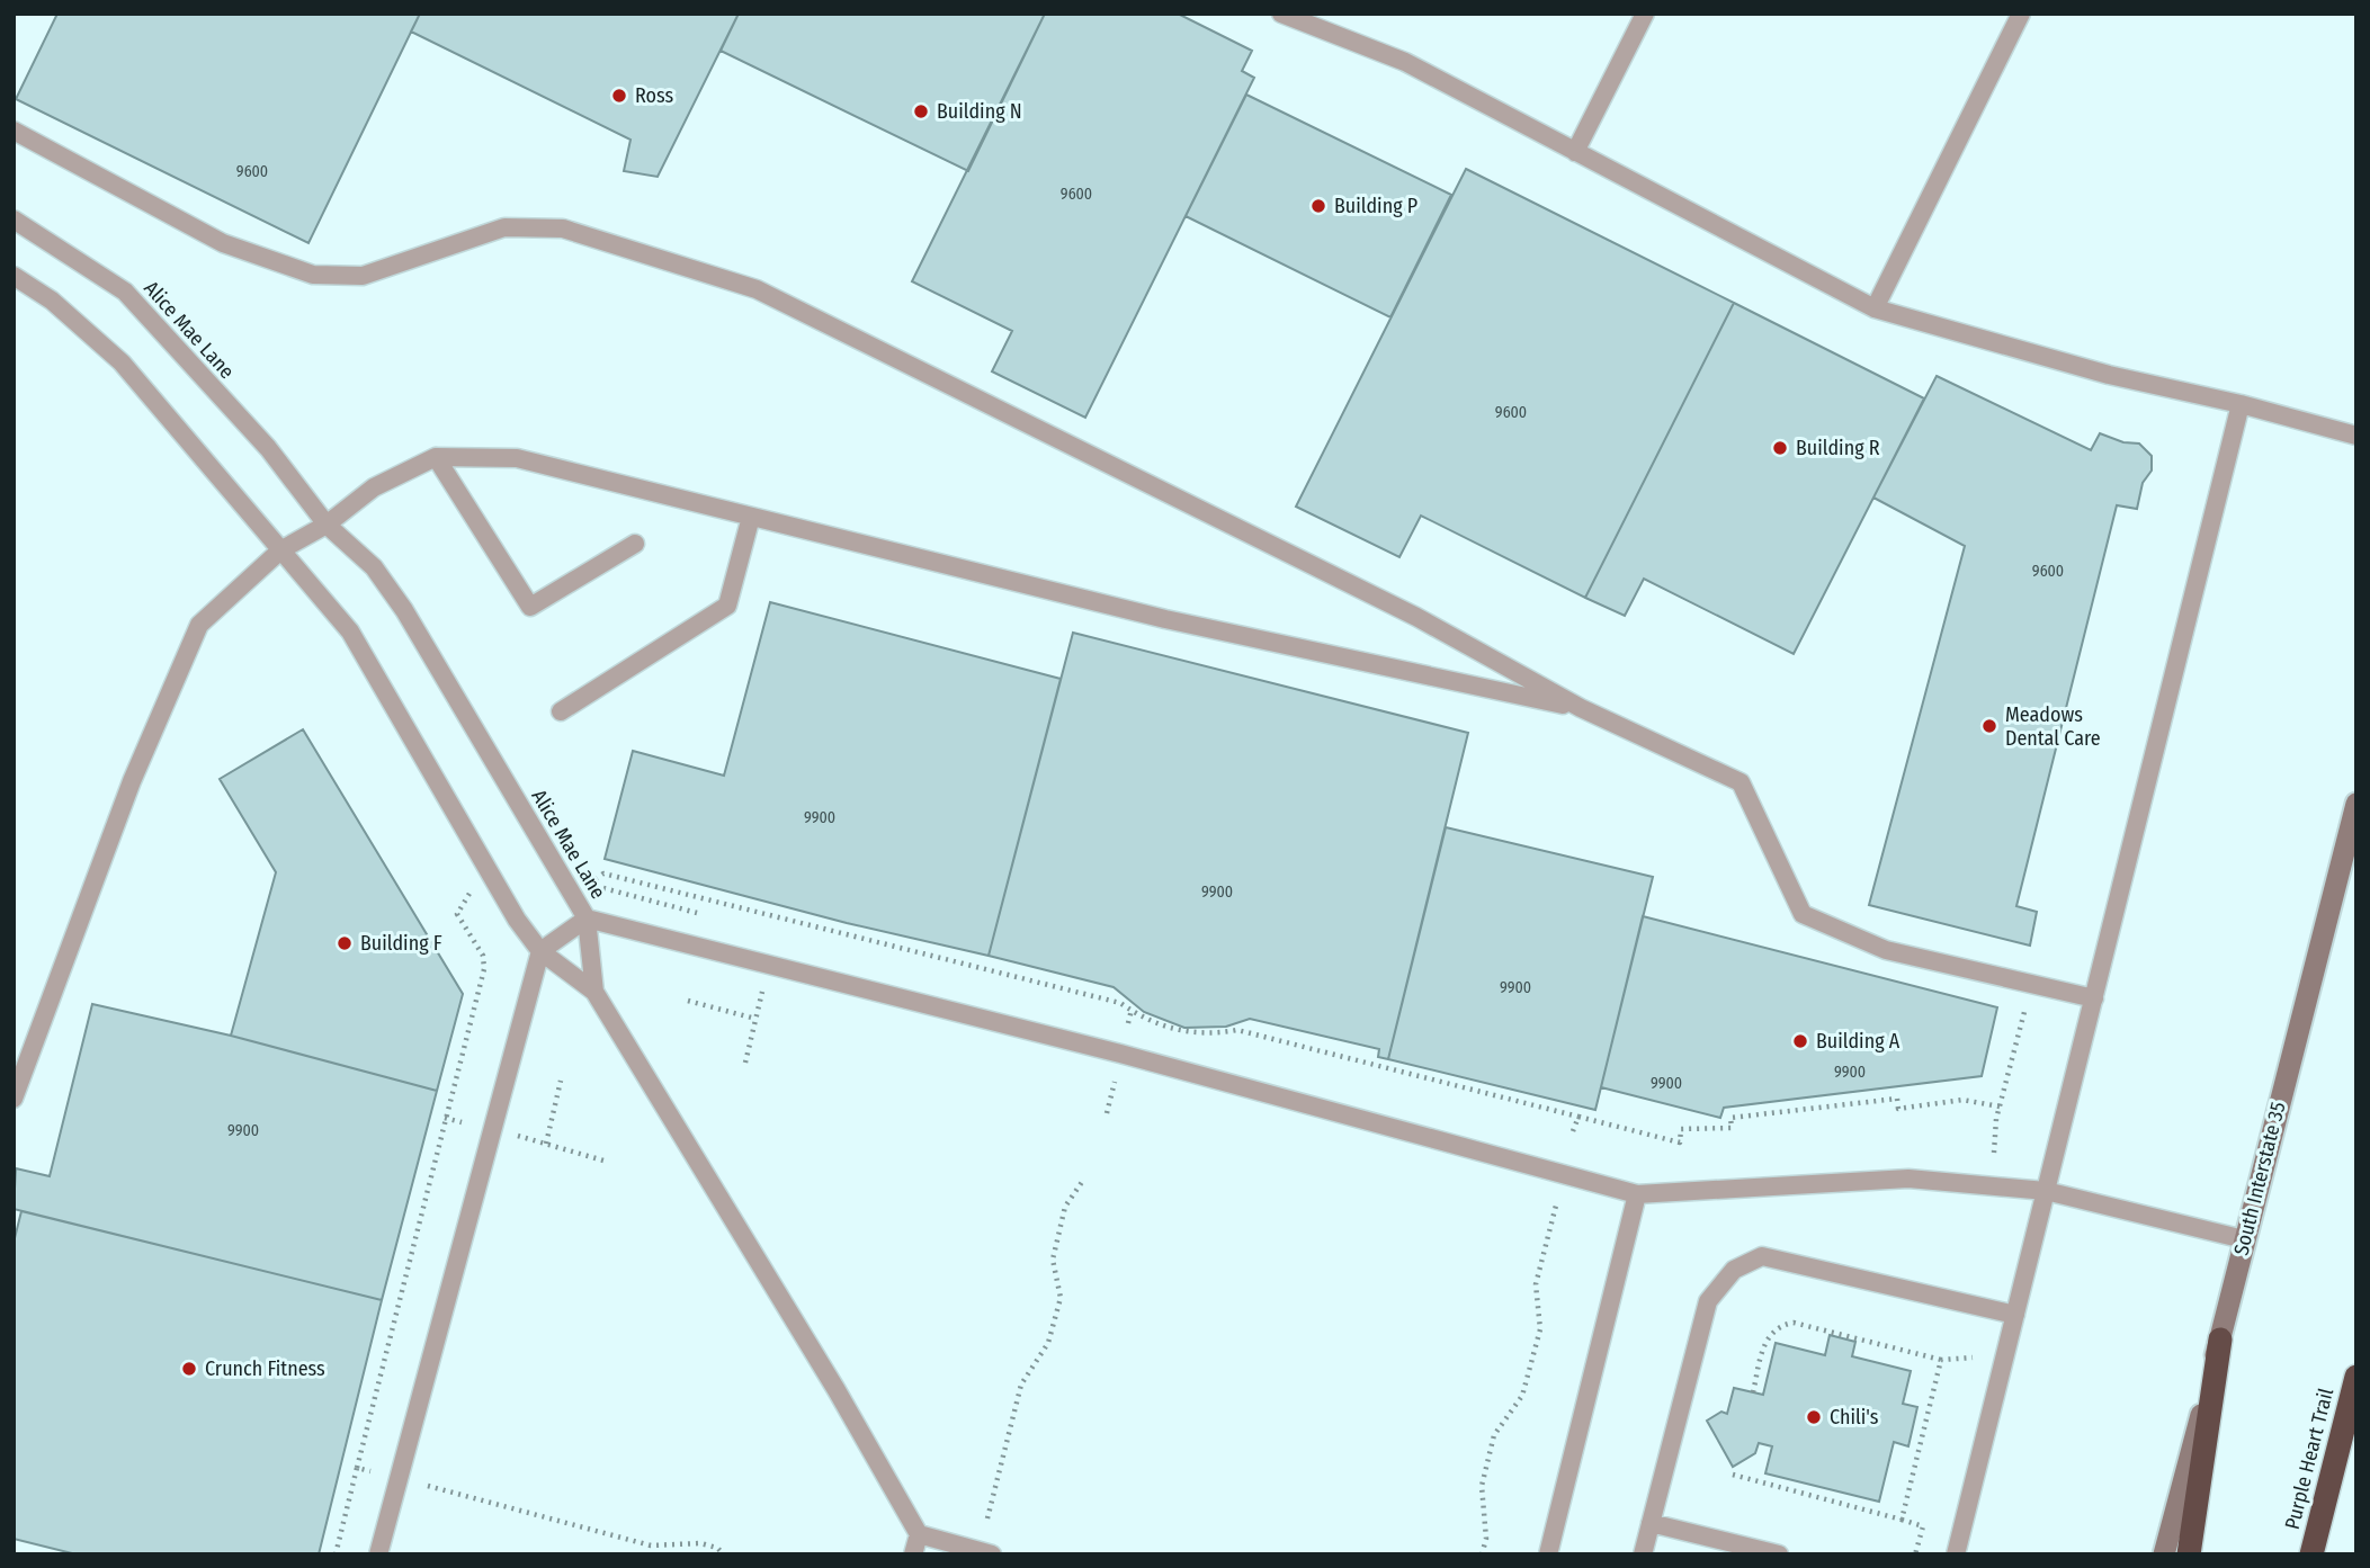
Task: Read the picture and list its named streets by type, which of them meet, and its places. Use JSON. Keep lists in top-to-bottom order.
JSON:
{
  "streets": {
    "highway": ["Purple Heart Trail"],
    "main road": ["South Interstate 35"],
    "lane": ["Alice Mae Lane"]
  },
  "places": [
    "Ross",
    "Building N",
    "Building P",
    "Building R",
    "Meadows Dental Care",
    "Building F",
    "Building A",
    "Crunch Fitness",
    "Chili's"
  ],
  "house_numbers": [
    "9600",
    "9600",
    "9600",
    "9600",
    "9900",
    "9900",
    "9900",
    "9900",
    "9900",
    "9900"
  ]
}
